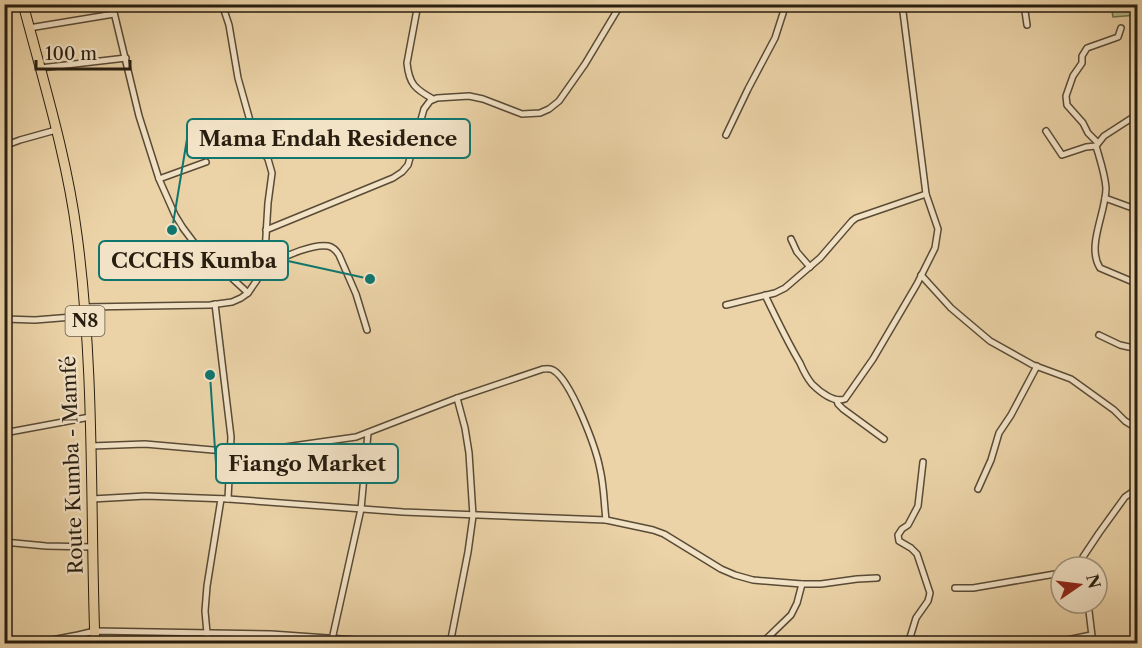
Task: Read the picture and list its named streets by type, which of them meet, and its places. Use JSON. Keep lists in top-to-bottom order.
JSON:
{
  "streets": {
    "highway": ["N8", "Route Kumba - Mamfé"]
  },
  "places": ["Mama Endah Residence", "CCCHS Kumba", "Fiango Market"],
  "scale_bar": "100 m",
  "north": "right"
}
